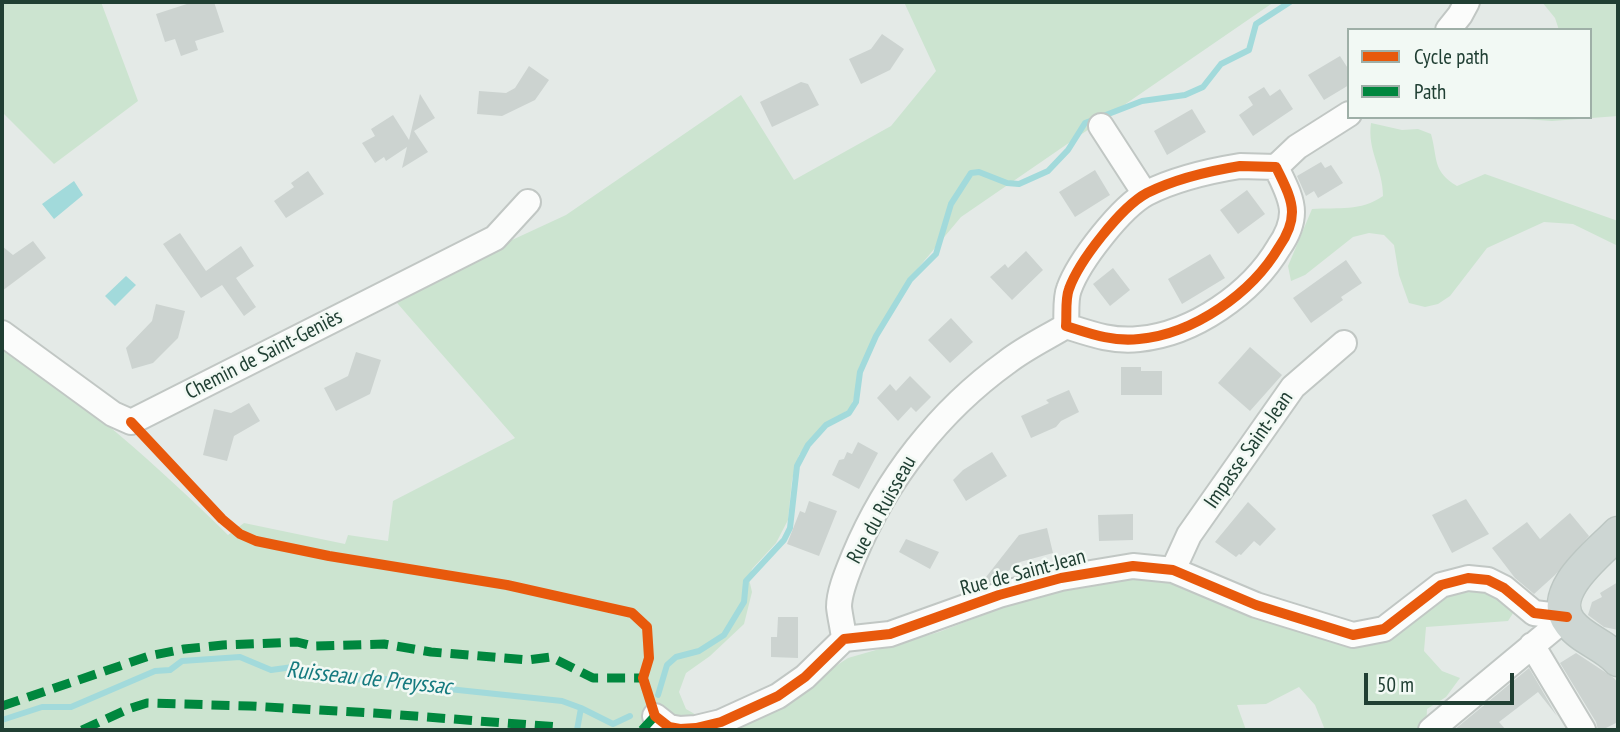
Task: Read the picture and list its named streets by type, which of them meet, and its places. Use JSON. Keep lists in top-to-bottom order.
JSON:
{
  "streets": {
    "street": [
      "Chemin de Saint-Geniès",
      "Impasse Saint-Jean",
      "Rue du Ruisseau",
      "Rue de Saint-Jean"
    ]
  },
  "crossings": [
    ["Impasse Saint-Jean", "Rue de Saint-Jean"],
    ["Rue du Ruisseau", "Rue de Saint-Jean"]
  ],
  "water": ["Ruisseau de Preyssac"],
  "legend": ["Cycle path", "Path"],
  "scale_bar": "50 m"
}
